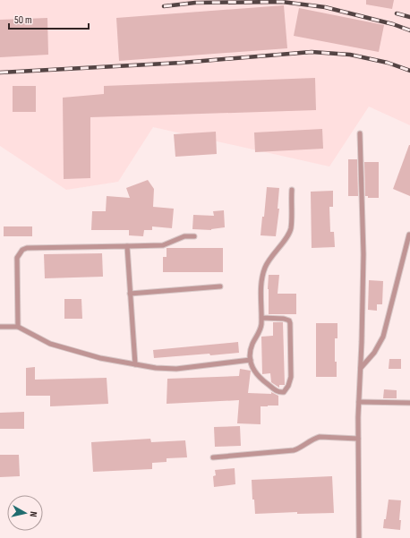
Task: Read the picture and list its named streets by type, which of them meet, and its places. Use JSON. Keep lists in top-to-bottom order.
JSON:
{
  "scale_bar": "50 m",
  "north": "right"
}
